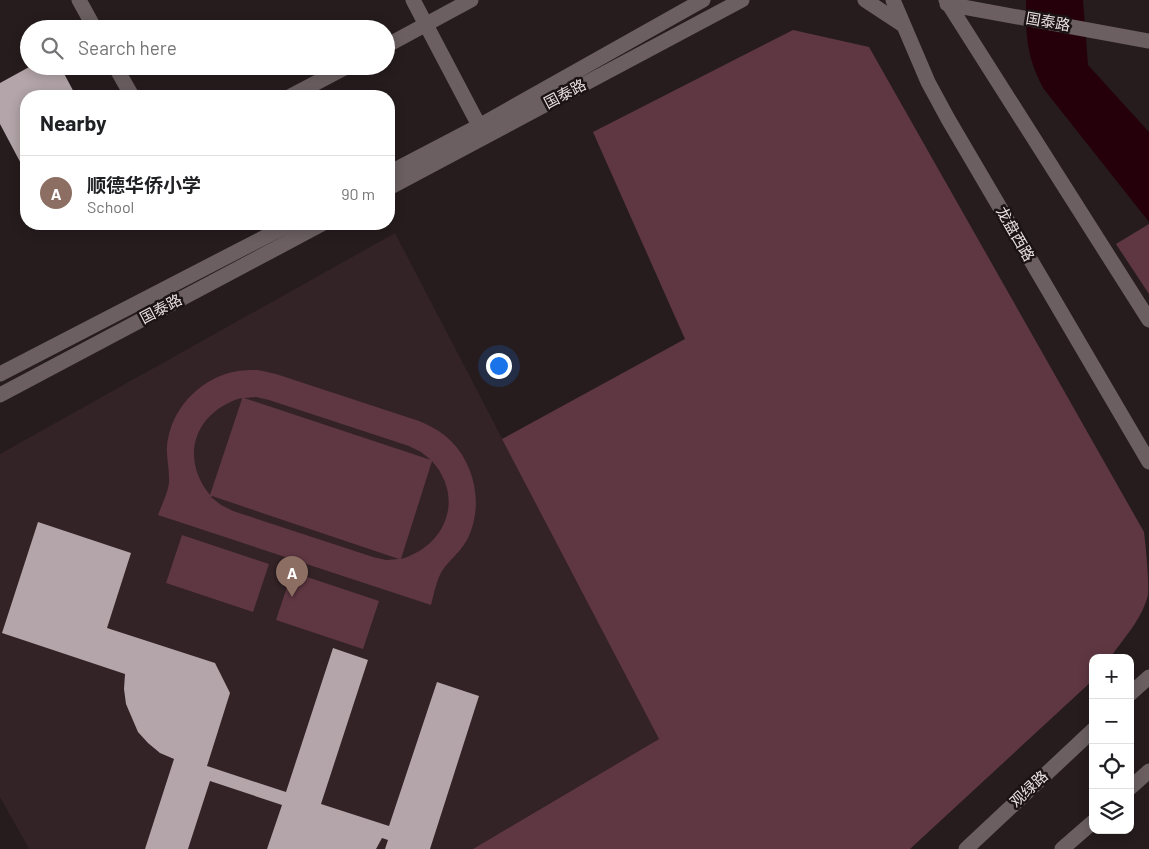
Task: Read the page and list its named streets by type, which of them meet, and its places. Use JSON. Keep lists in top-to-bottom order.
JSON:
{
  "streets": {
    "street": ["国泰路", "龙盘西路", "观绿路"]
  },
  "page": {
    "search": "Search here",
    "heading": "Nearby",
    "list": [
      {
        "mark": "A",
        "name": "顺德华侨小学",
        "note": "School",
        "value": "90 m"
      }
    ],
    "pins": "A",
    "map_buttons": ["+", "−"]
  }
}
